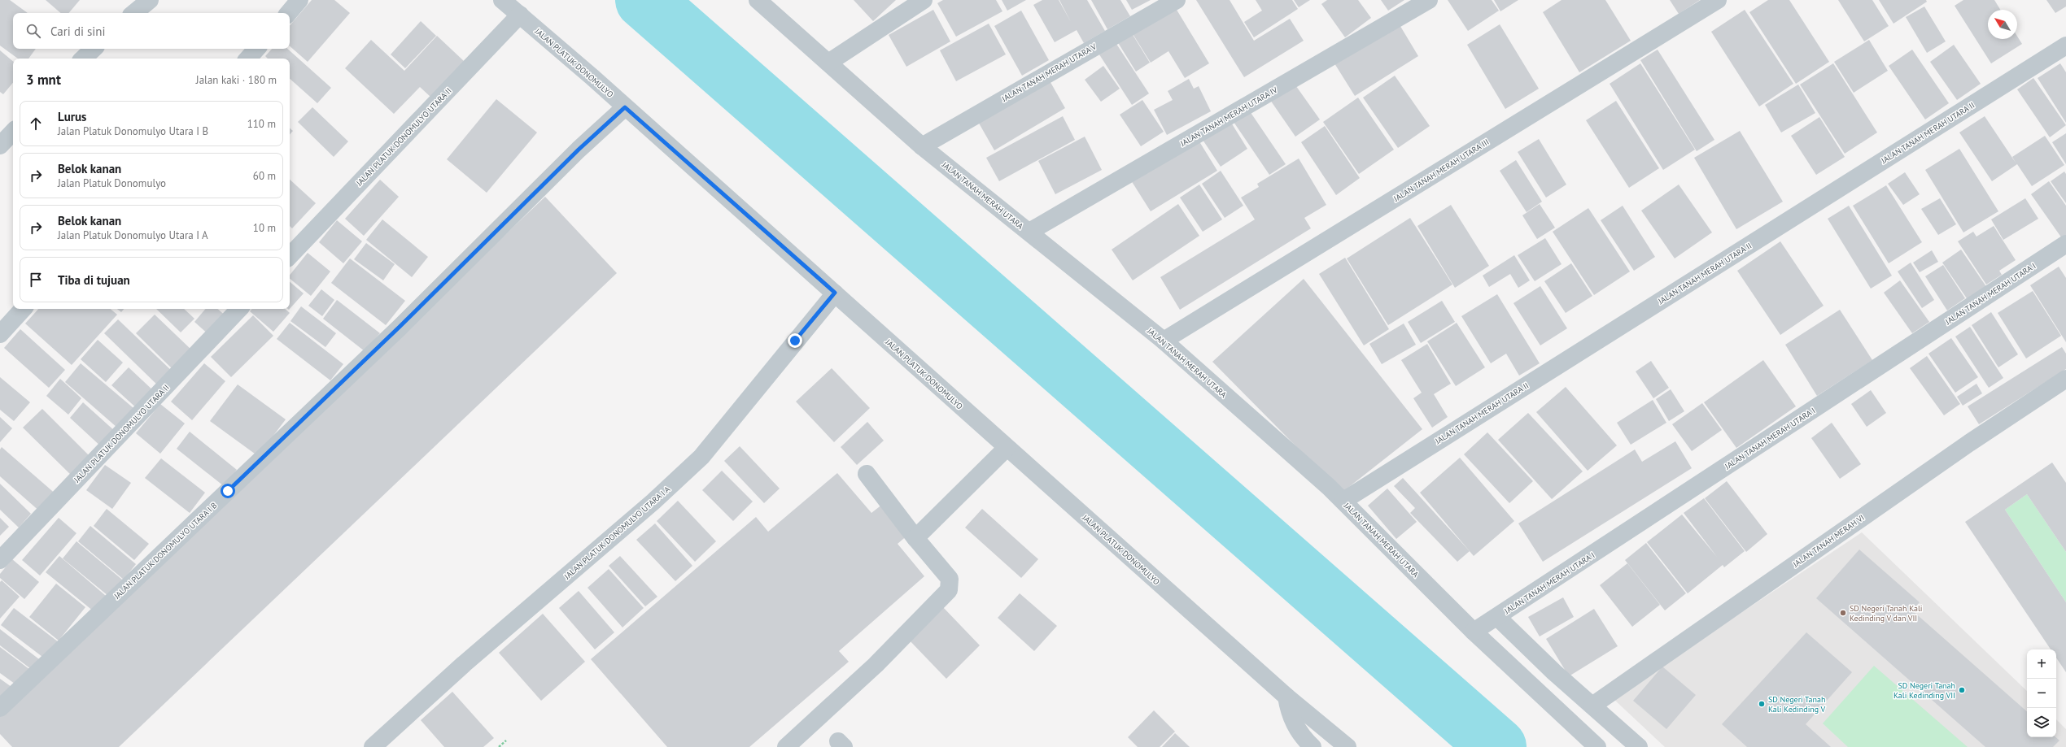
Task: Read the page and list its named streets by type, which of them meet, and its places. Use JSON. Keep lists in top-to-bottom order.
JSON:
{
  "streets": {
    "street": [
      "JALAN PLATUK DONOMULYO",
      "JALAN TANAH MERAH UTARA V",
      "JALAN TANAH MERAH UTARA IV",
      "JALAN TANAH MERAH UTARA II",
      "JALAN PLATUK DONOMULYO UTARA II",
      "JALAN TANAH MERAH UTARA III",
      "JALAN TANAH MERAH UTARA",
      "JALAN TANAH MERAH UTARA I",
      "JALAN PLATUK DONOMULYO UTARA I A",
      "JALAN TANAH MERAH VI",
      "JALAN PLATUK DONOMULYO UTARA I B"
    ]
  },
  "crossings": [
    ["JALAN PLATUK DONOMULYO", "JALAN PLATUK DONOMULYO UTARA II"],
    ["JALAN PLATUK DONOMULYO", "JALAN PLATUK DONOMULYO UTARA I A"],
    ["JALAN PLATUK DONOMULYO", "JALAN PLATUK DONOMULYO UTARA I B"],
    ["JALAN TANAH MERAH UTARA V", "JALAN TANAH MERAH UTARA"],
    ["JALAN TANAH MERAH UTARA IV", "JALAN TANAH MERAH UTARA"],
    ["JALAN TANAH MERAH UTARA II", "JALAN TANAH MERAH UTARA"],
    ["JALAN TANAH MERAH UTARA III", "JALAN TANAH MERAH UTARA"],
    ["JALAN TANAH MERAH UTARA", "JALAN TANAH MERAH UTARA I"]
  ],
  "places": ["SD Negeri Tanah Kali Kedinding V dan VII", "SD Negeri Tanah Kali Kedinding VII", "SD Negeri Tanah Kali Kedinding V"],
  "north": "top left",
  "page": {
    "search": "Cari di sini",
    "heading": ["3 mnt", "Jalan kaki · 180 m"],
    "list": [
      ["Lurus", "Jalan Platuk Donomulyo Utara I B", "110 m"],
      ["Belok kanan", "Jalan Platuk Donomulyo", "60 m"],
      ["Belok kanan", "Jalan Platuk Donomulyo Utara I A", "10 m"],
      "Tiba di tujuan"
    ],
    "map_buttons": ["+", "−"]
  }
}
